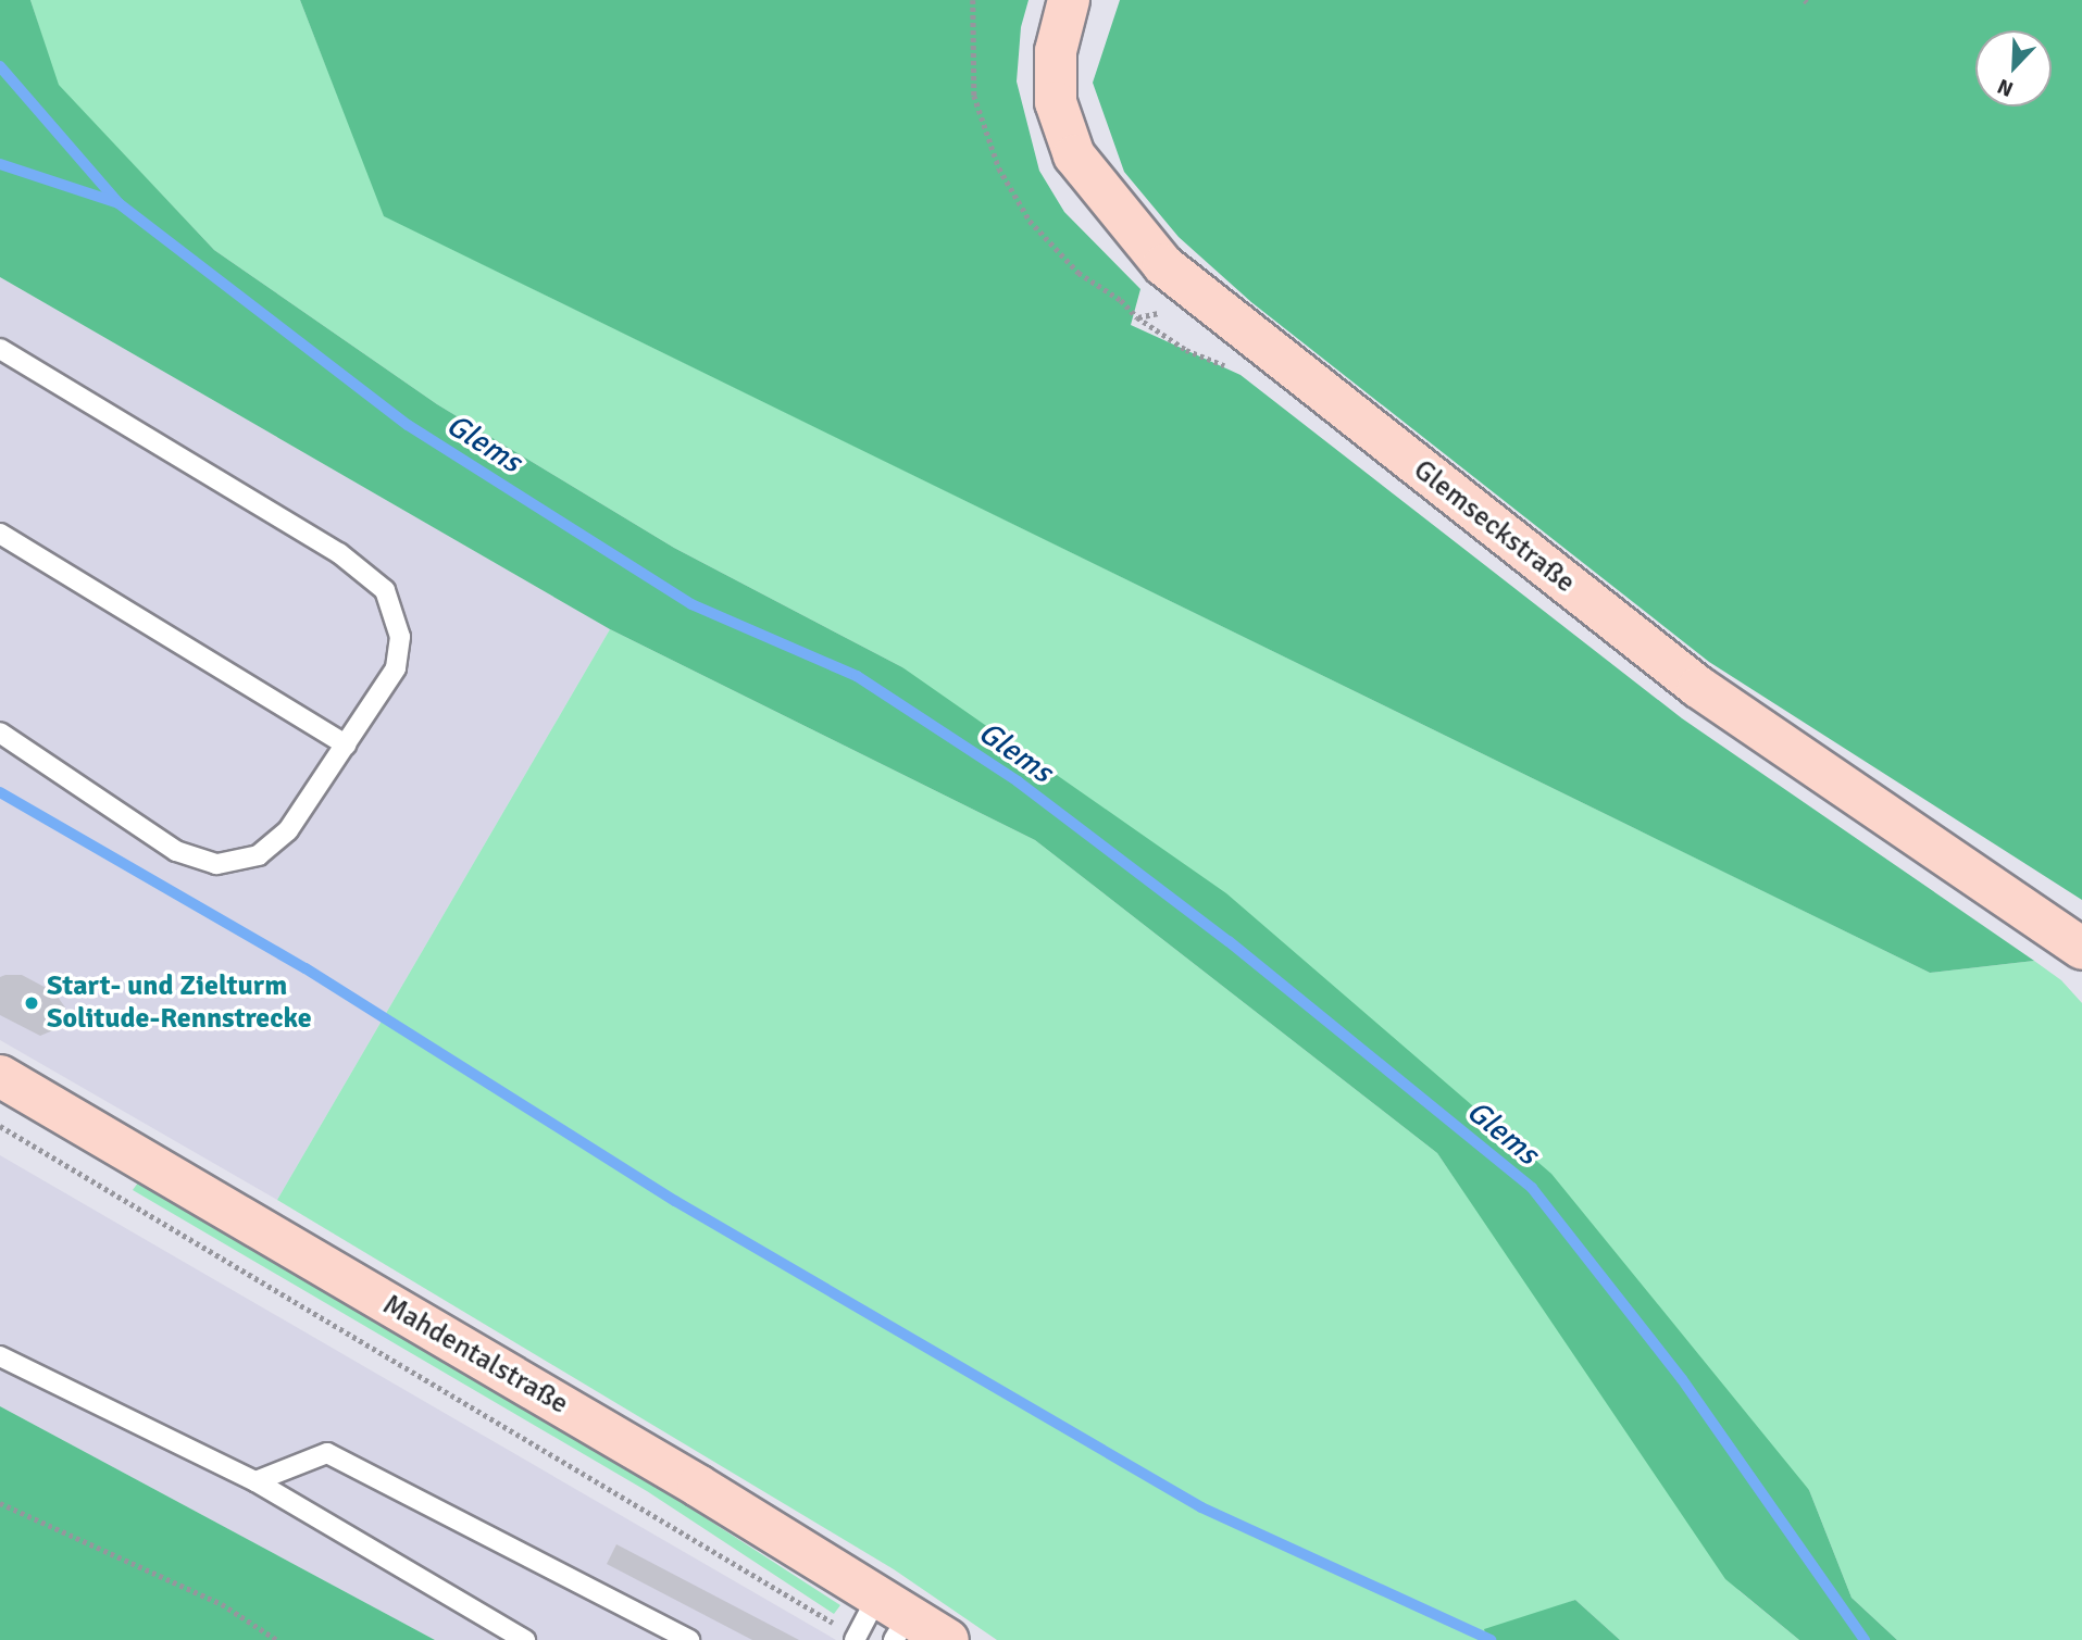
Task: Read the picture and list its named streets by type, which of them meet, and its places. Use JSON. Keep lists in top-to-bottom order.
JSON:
{
  "streets": {
    "main road": ["Glemseckstraße", "Mahdentalstraße"]
  },
  "water": ["Glems"],
  "places": ["Start- und Zielturm Solitude-Rennstrecke"],
  "north": "bottom left"
}
